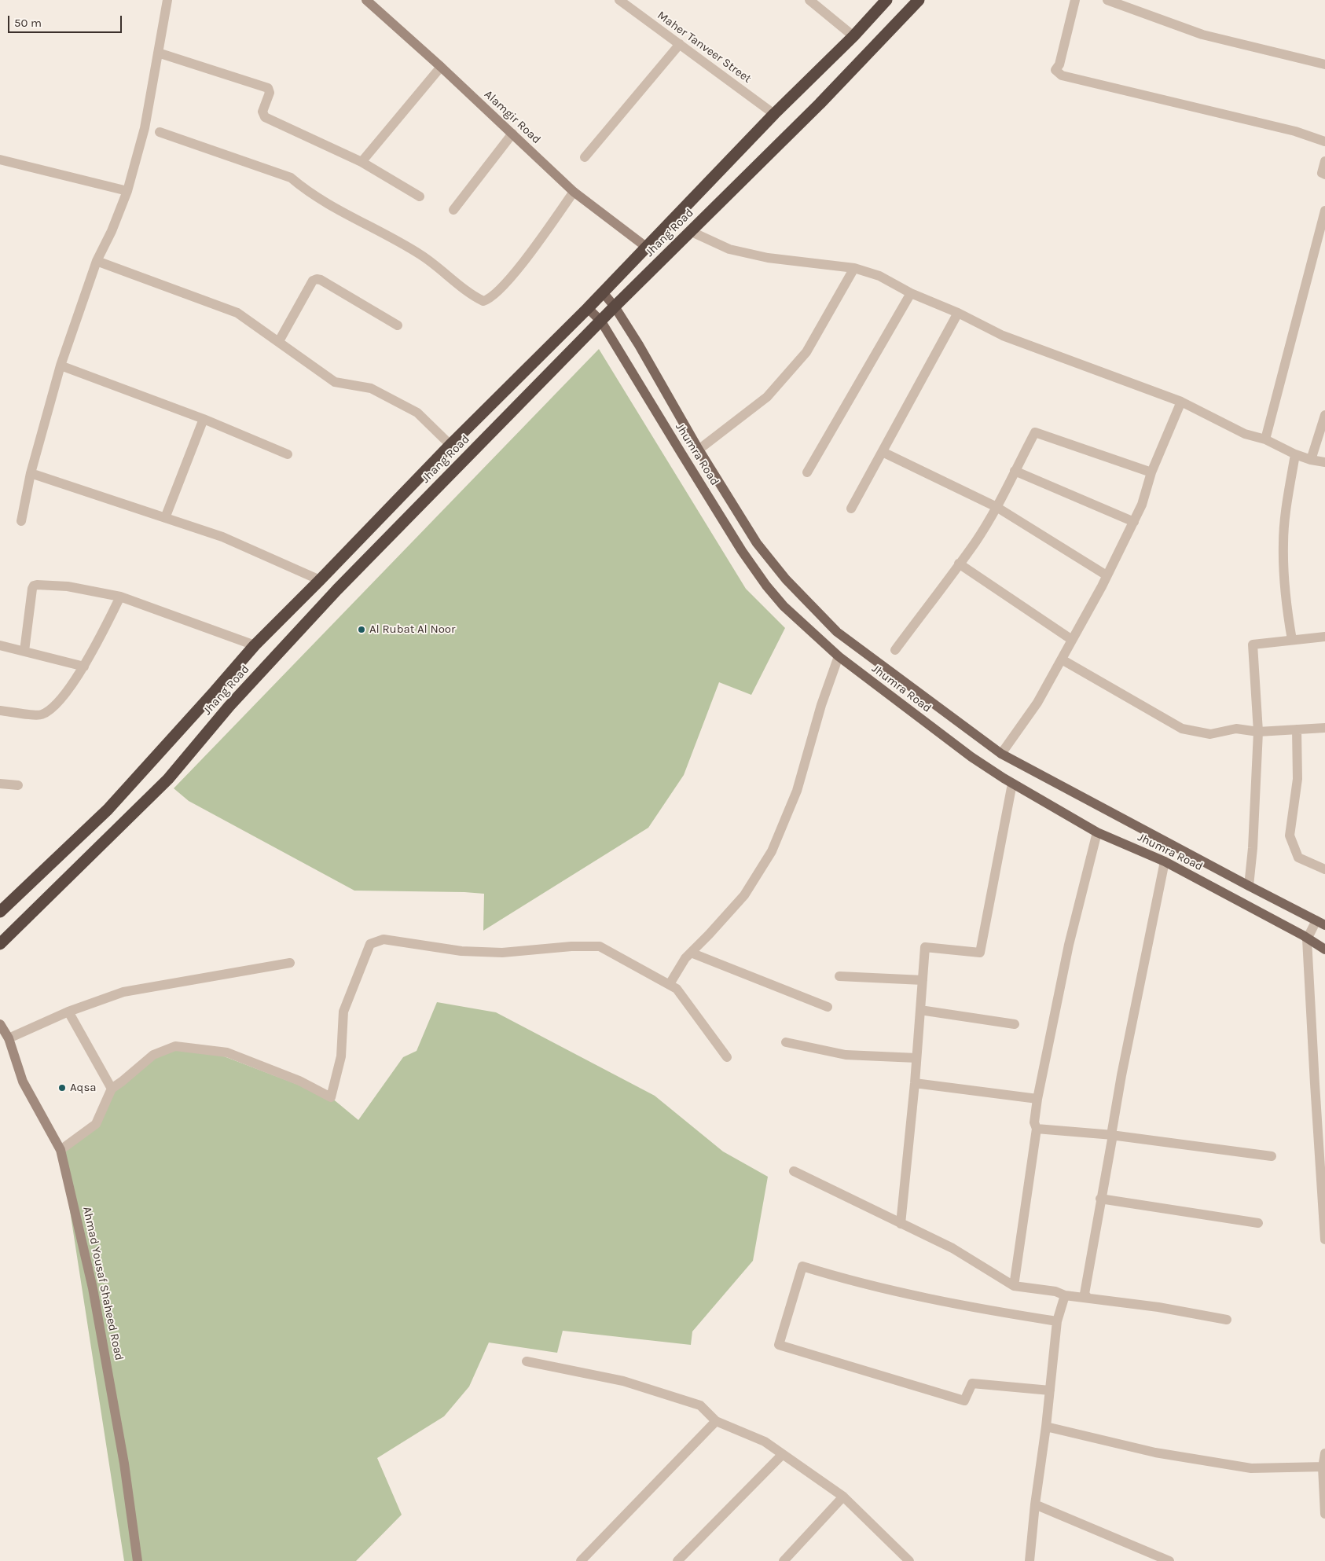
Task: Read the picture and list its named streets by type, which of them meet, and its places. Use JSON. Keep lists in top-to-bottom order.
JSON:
{
  "streets": {
    "highway": ["Jhang Road"],
    "main road": ["Jhumra Road"],
    "street": ["Maher Tanveer Street", "Alamgir Road", "Ahmad Yousaf Shaheed Road"]
  },
  "crossings": [
    ["Maher Tanveer Street", "Jhang Road"],
    ["Alamgir Road", "Jhang Road"],
    ["Jhang Road", "Jhumra Road"]
  ],
  "places": ["Al Rubat Al Noor", "Aqsa"],
  "scale_bar": "50 m"
}
